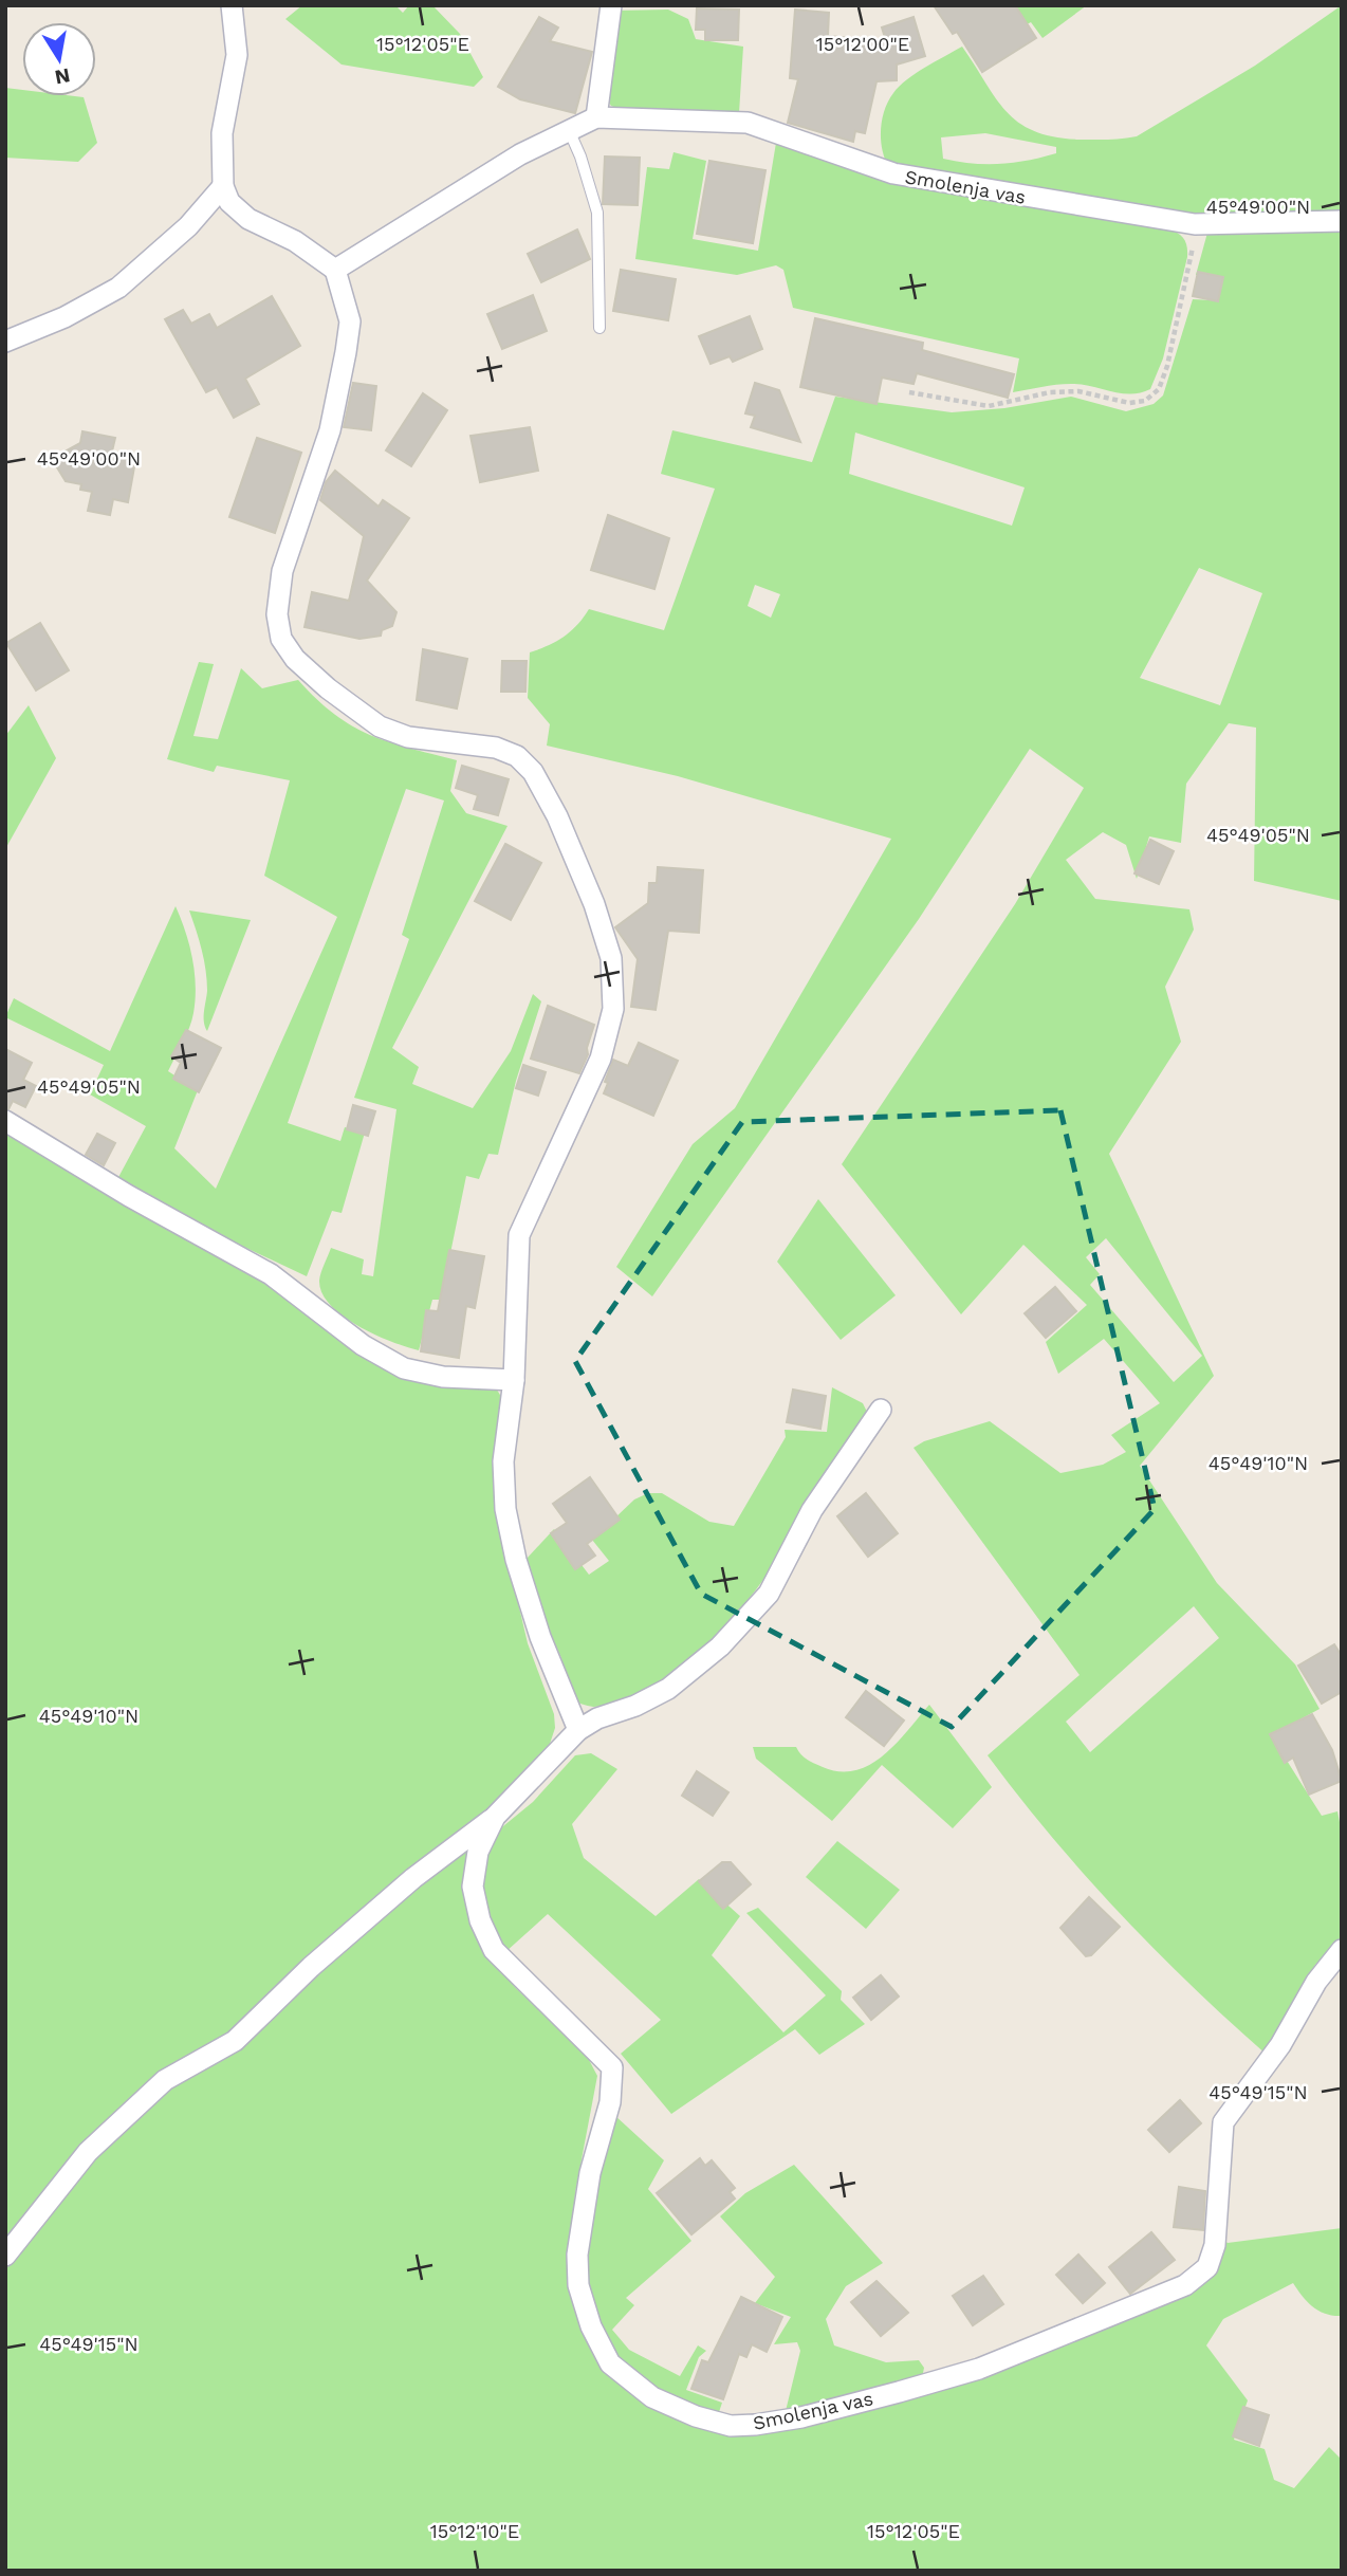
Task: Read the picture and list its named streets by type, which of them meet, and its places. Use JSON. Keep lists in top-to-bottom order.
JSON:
{
  "streets": {
    "street": ["Smolenja vas"]
  },
  "north": "bottom",
  "coordinates": [
    "15°12'05\"E",
    "15°12'00\"E",
    "45°49'00\"N",
    "45°49'05\"N",
    "45°49'10\"N",
    "45°49'15\"N",
    "15°12'10\"E"
  ]
}
